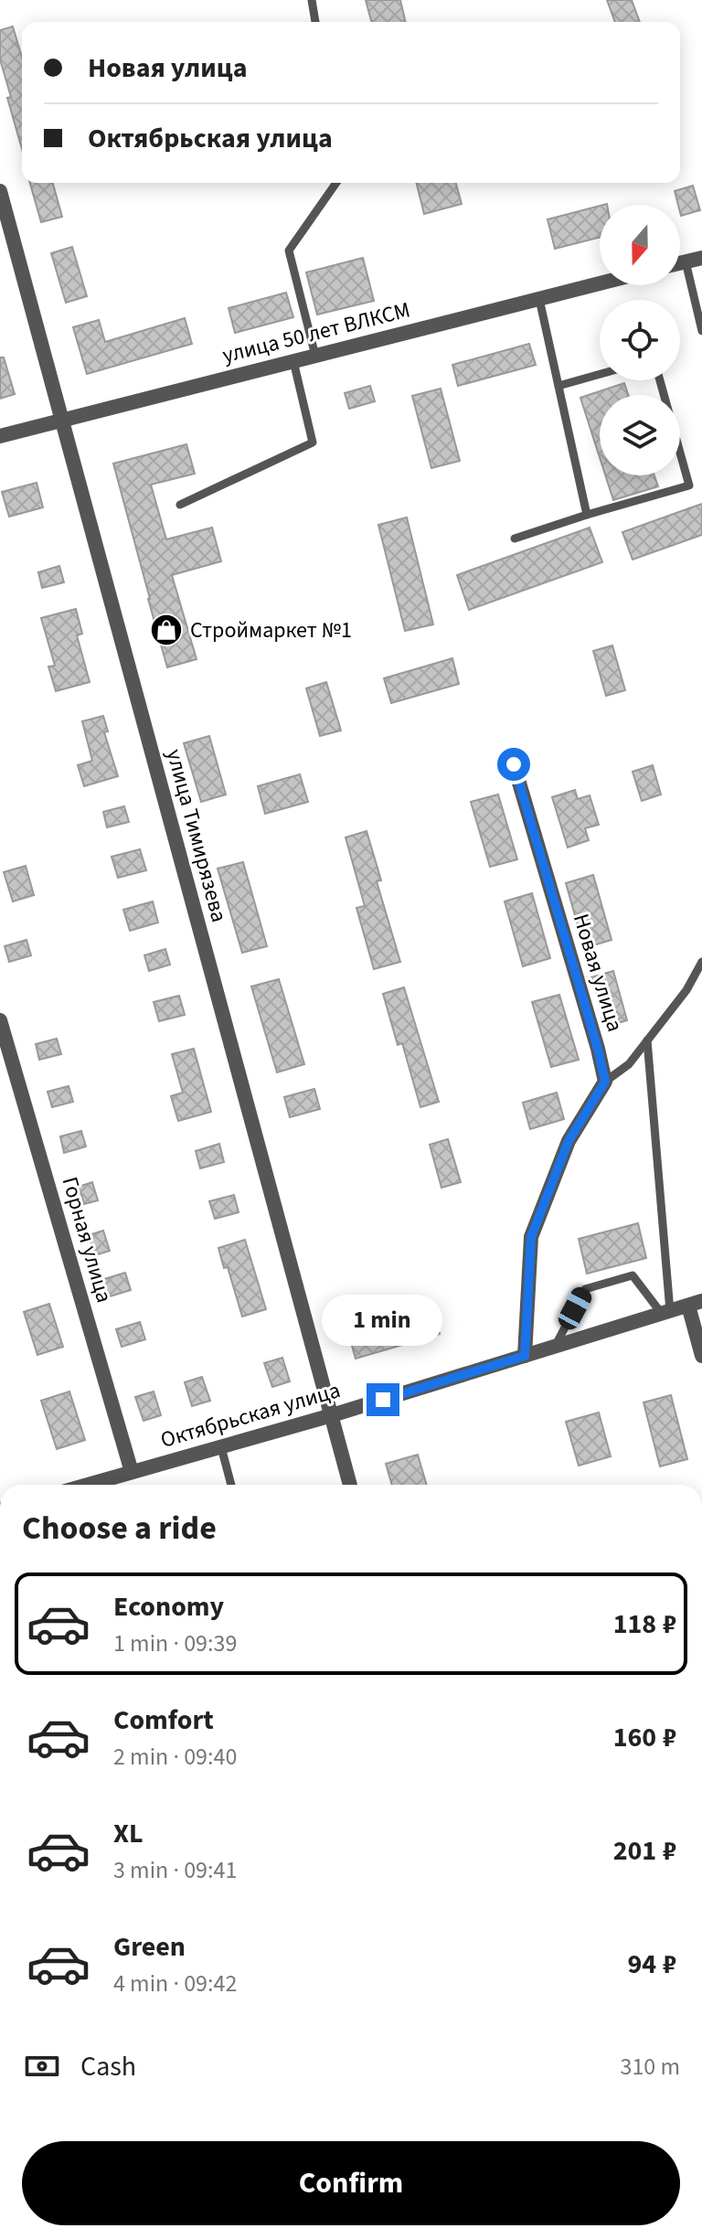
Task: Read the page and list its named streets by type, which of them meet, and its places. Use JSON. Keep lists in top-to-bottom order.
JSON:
{
  "streets": {
    "street": [
      "улица 50 лет ВЛКСМ",
      "улица Тимирязева",
      "Новая улица",
      "Горная улица",
      "Октябрьская улица"
    ]
  },
  "crossings": [
    ["улица 50 лет ВЛКСМ", "улица Тимирязева"],
    ["улица Тимирязева", "Октябрьская улица"],
    ["Горная улица", "Октябрьская улица"]
  ],
  "places": {
    "shop": ["Строймаркет №1"]
  },
  "north": "bottom",
  "page": {
    "banner": ["Новая улица", "Октябрьская улица"],
    "bubble": "1 min",
    "heading": "Choose a ride",
    "list": [
      {
        "name": "Economy",
        "note": "1 min · 09:39",
        "value": "118 ₽"
      },
      {
        "name": "Comfort",
        "note": "2 min · 09:40",
        "value": "160 ₽"
      },
      {
        "name": "XL",
        "note": "3 min · 09:41",
        "value": "201 ₽"
      },
      {
        "name": "Green",
        "note": "4 min · 09:42",
        "value": "94 ₽"
      }
    ],
    "pay": ["Cash", "310 m"],
    "buttons": "Confirm"
  }
}
